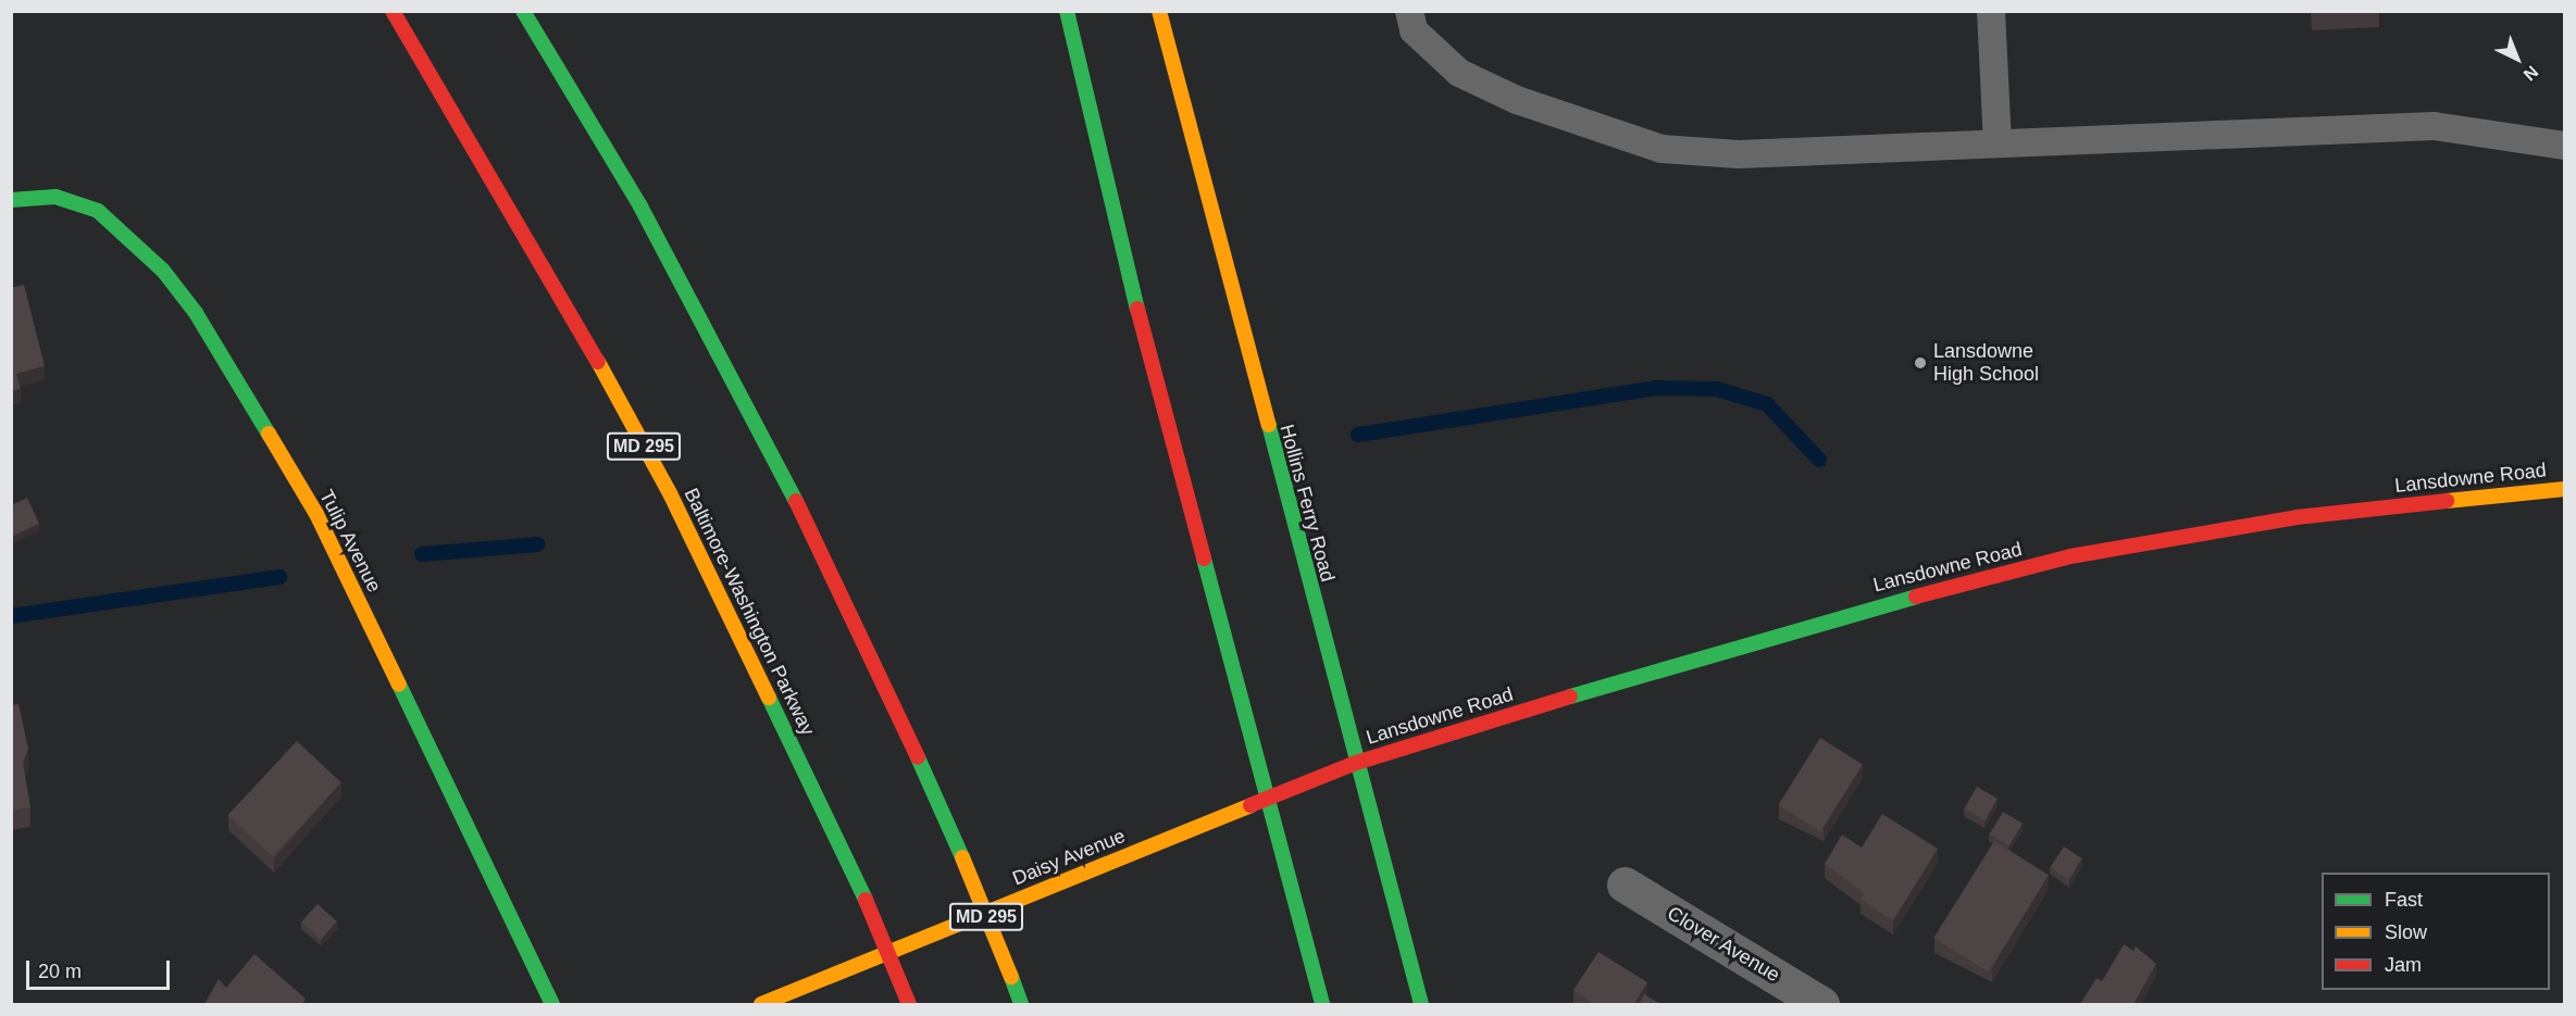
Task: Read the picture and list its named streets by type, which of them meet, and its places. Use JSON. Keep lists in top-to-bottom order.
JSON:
{
  "streets": {
    "main road": [
      "MD 295",
      "Lansdowne Road",
      "Hollins Ferry Road",
      "Tulip Avenue",
      "Baltimore-Washington Parkway",
      "Daisy Avenue"
    ],
    "street": ["Clover Avenue"]
  },
  "crossings": [
    ["Lansdowne Road", "Hollins Ferry Road"],
    ["Lansdowne Road", "Daisy Avenue"],
    ["Hollins Ferry Road", "Daisy Avenue"]
  ],
  "places": ["Lansdowne High School"],
  "legend": ["Fast", "Slow", "Jam"],
  "scale_bar": "20 m",
  "north": "bottom right"
}
